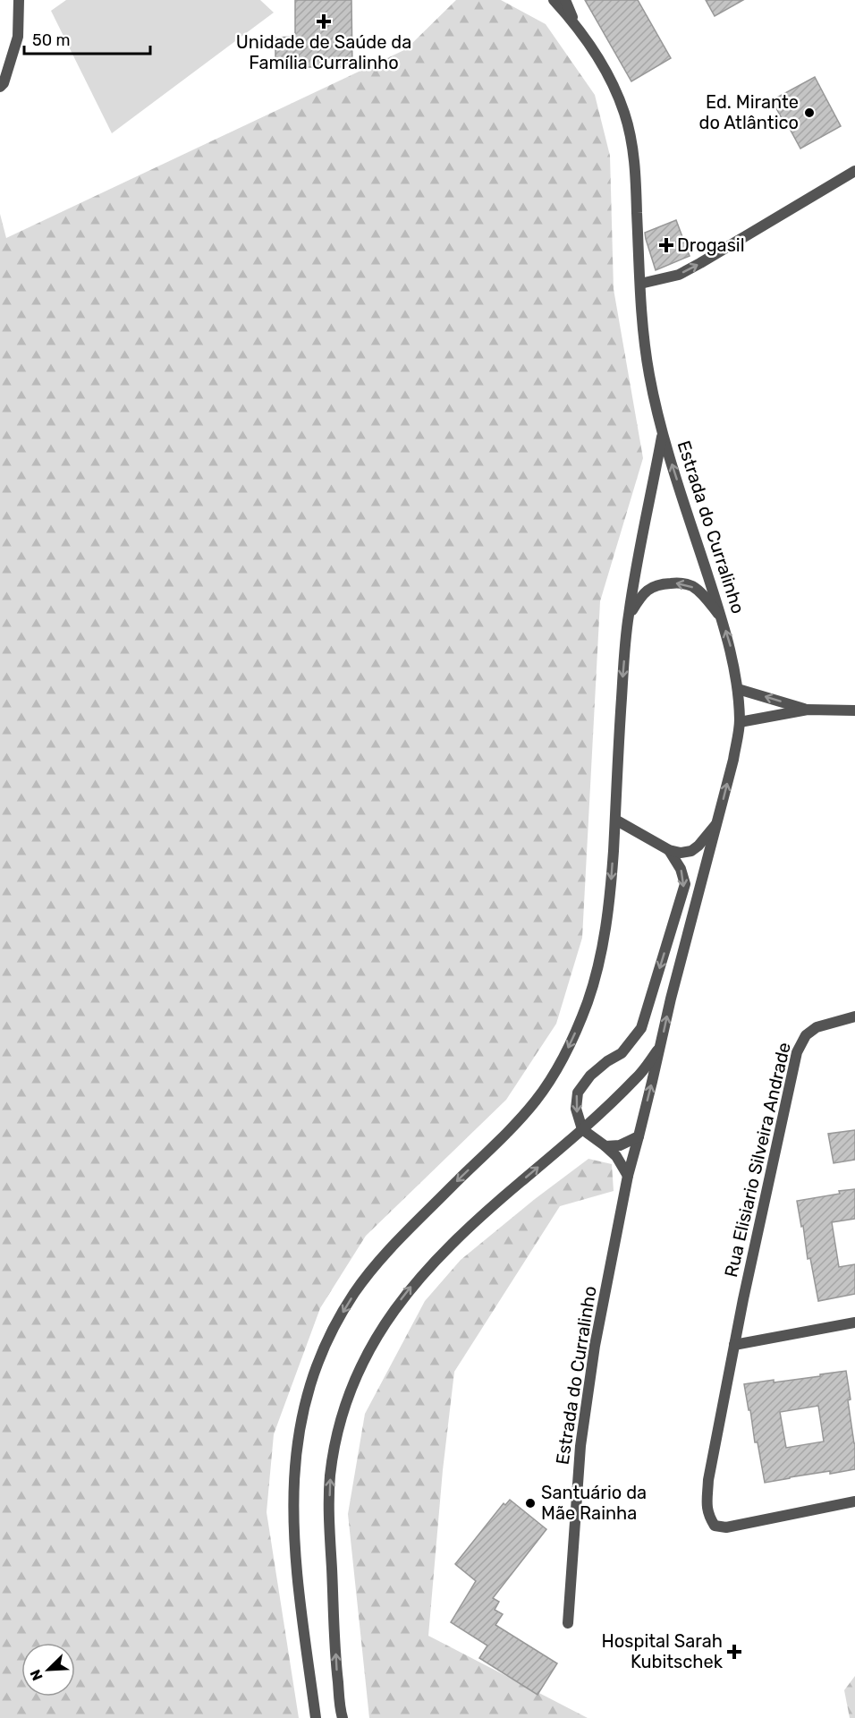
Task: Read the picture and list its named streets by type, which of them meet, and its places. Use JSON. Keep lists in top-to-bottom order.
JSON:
{
  "streets": {
    "street": ["Estrada do Curralinho", "Rua Elisiario Silveira Andrade"]
  },
  "places": {
    "health": ["Unidade de Saúde da Família Curralinho", "Drogasil", "Hospital Sarah Kubitschek"],
    "other": ["Ed. Mirante do Atlântico", "Santuário da Mãe Rainha"]
  },
  "scale_bar": "50 m",
  "north": "bottom left"
}
